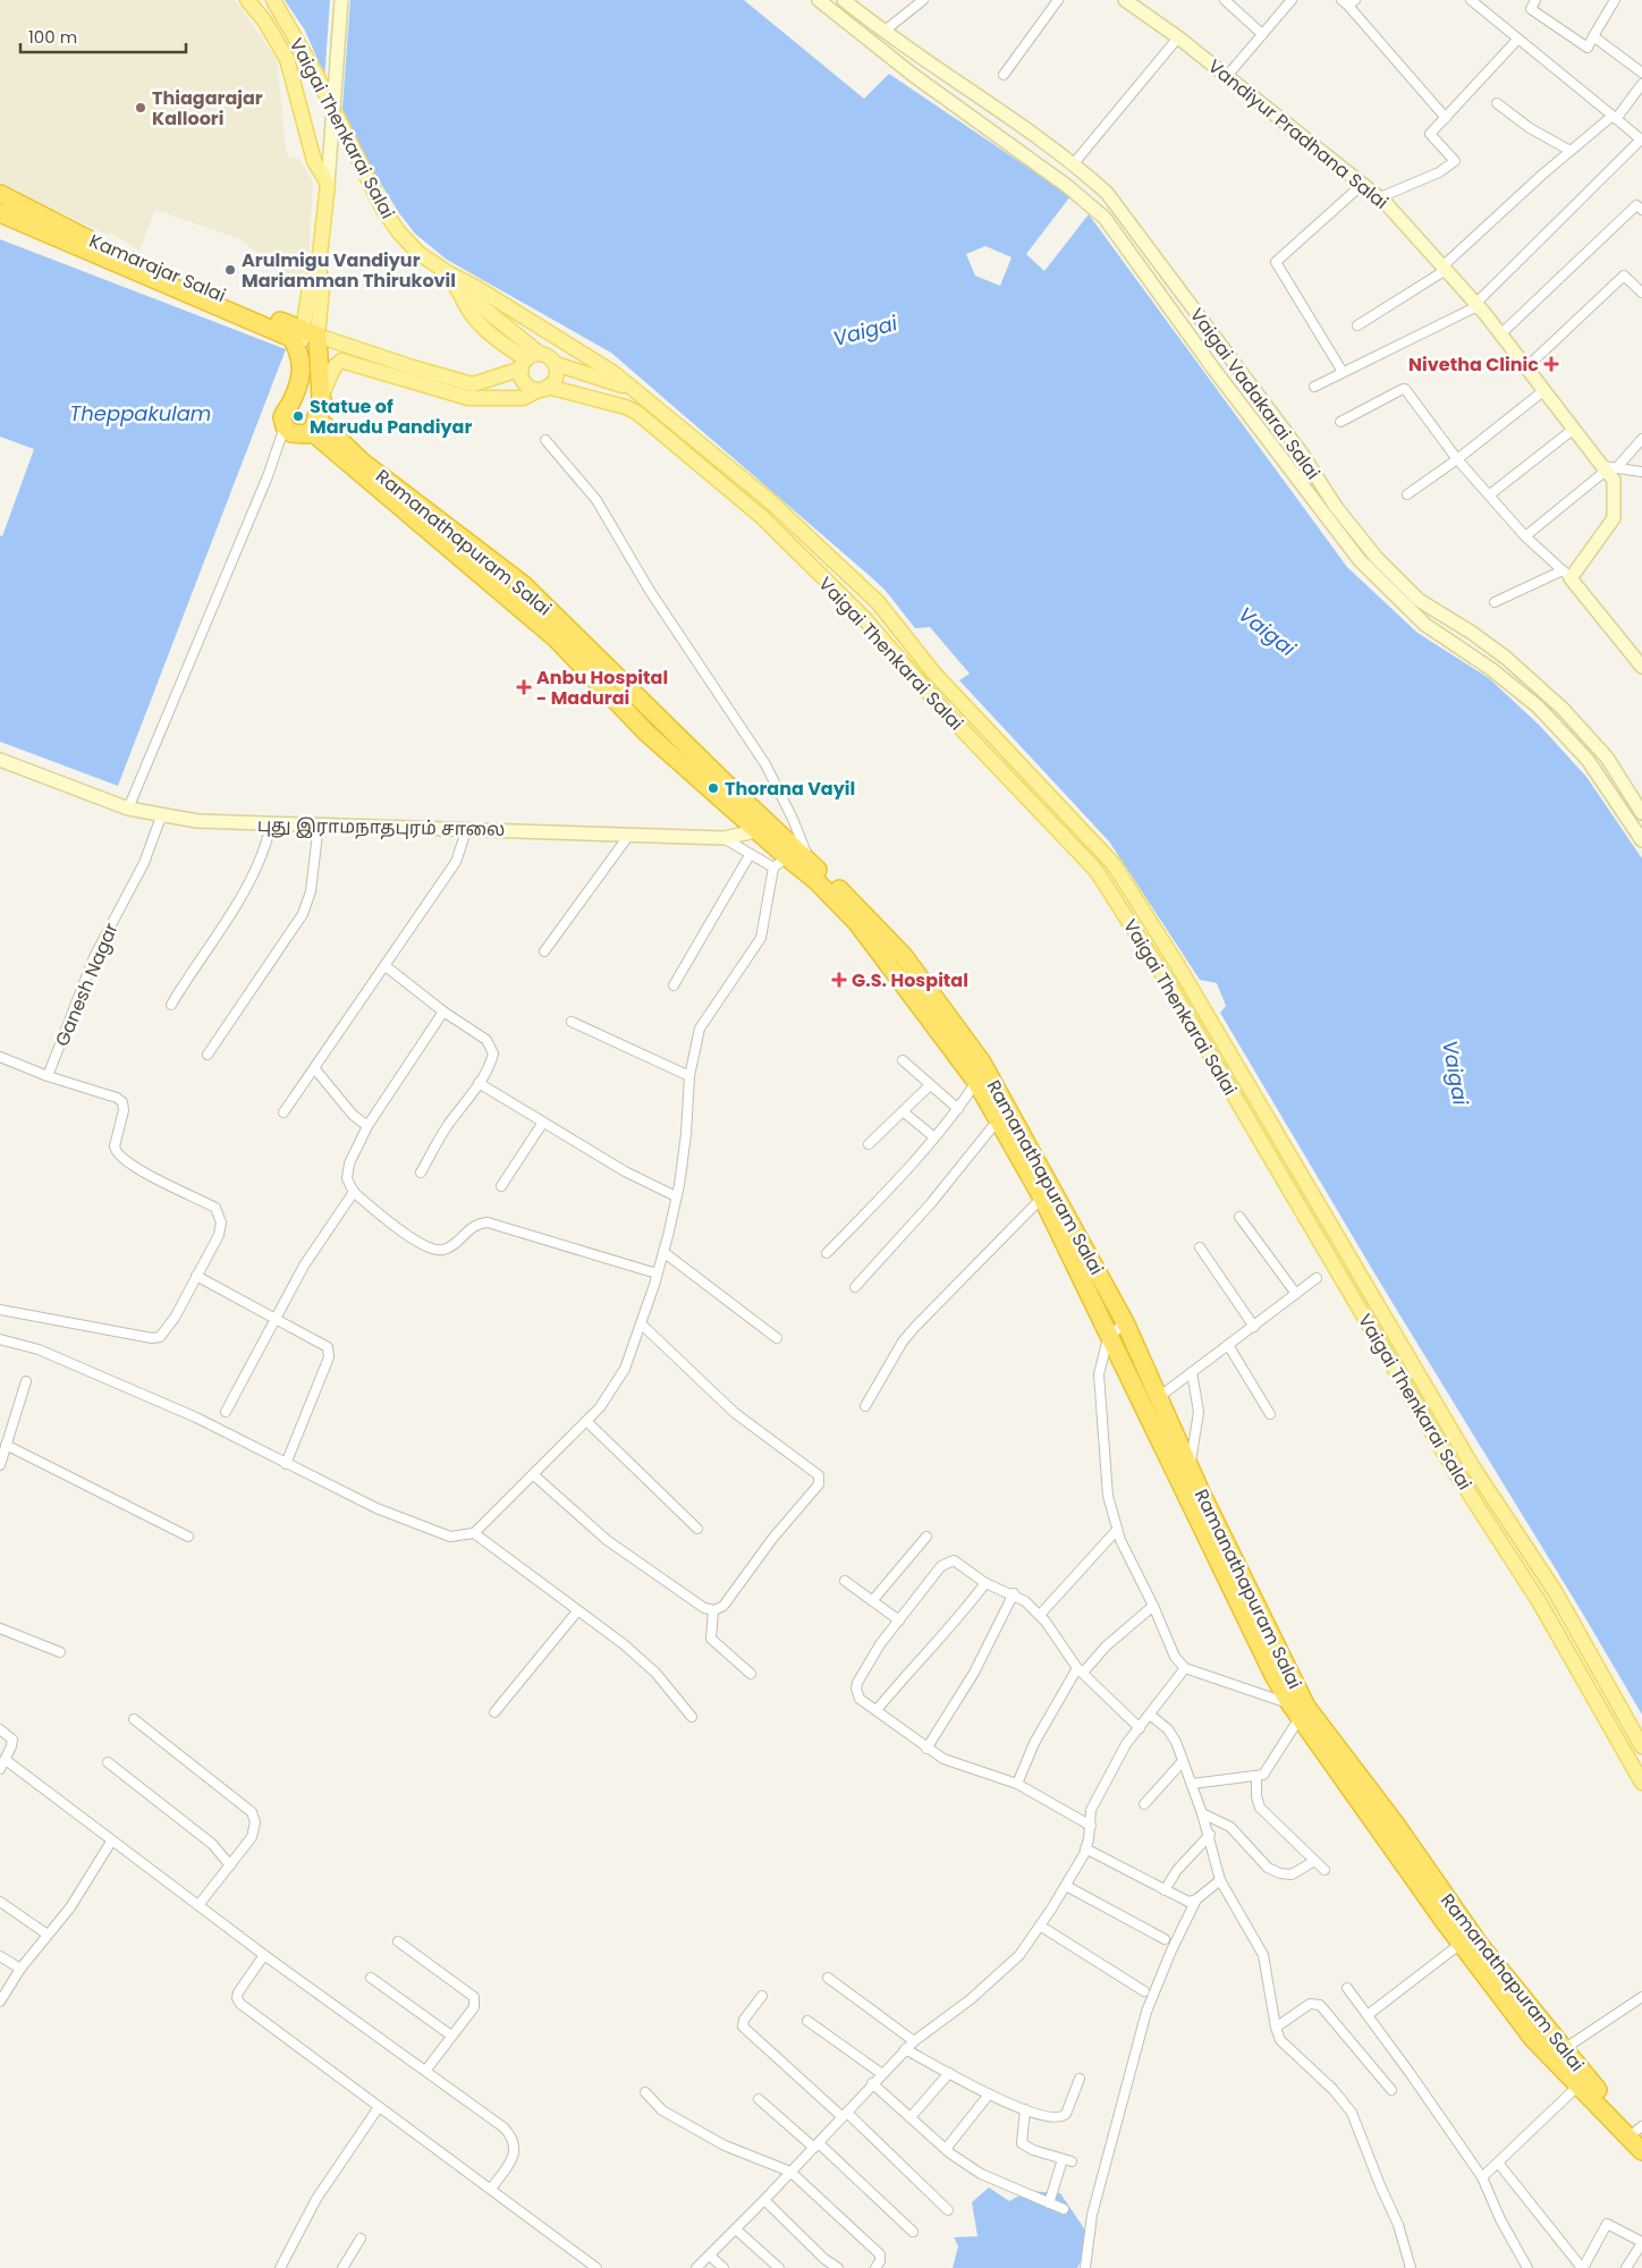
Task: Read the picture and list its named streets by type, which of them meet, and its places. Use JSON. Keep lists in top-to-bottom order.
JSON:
{
  "streets": {
    "highway": ["Kamarajar Salai", "Ramanathapuram Salai"],
    "main road": ["Vaigai Thenkarai Salai"],
    "street": [
      "Vandiyur Pradhana Salai",
      "Vaigai Vadakarai Salai",
      "புது இராமநாதபுரம் சாலை",
      "Ganesh Nagar"
    ]
  },
  "crossings": [
    ["Kamarajar Salai", "Ramanathapuram Salai"],
    ["Ramanathapuram Salai", "புது இராமநாதபுரம் சாலை"],
    ["புது இராமநாதபுரம் சாலை", "Ganesh Nagar"]
  ],
  "water": ["Vaigai", "Theppakulam"],
  "places": {
    "other": [
      "Thiagarajar Kalloori",
      "Arulmigu Vandiyur Mariamman Thirukovil",
      "Statue of Marudu Pandiyar",
      "Thorana Vayil"
    ],
    "health": ["Nivetha Clinic", "Anbu Hospital - Madurai", "G.S. Hospital"]
  },
  "scale_bar": "100 m"
}
